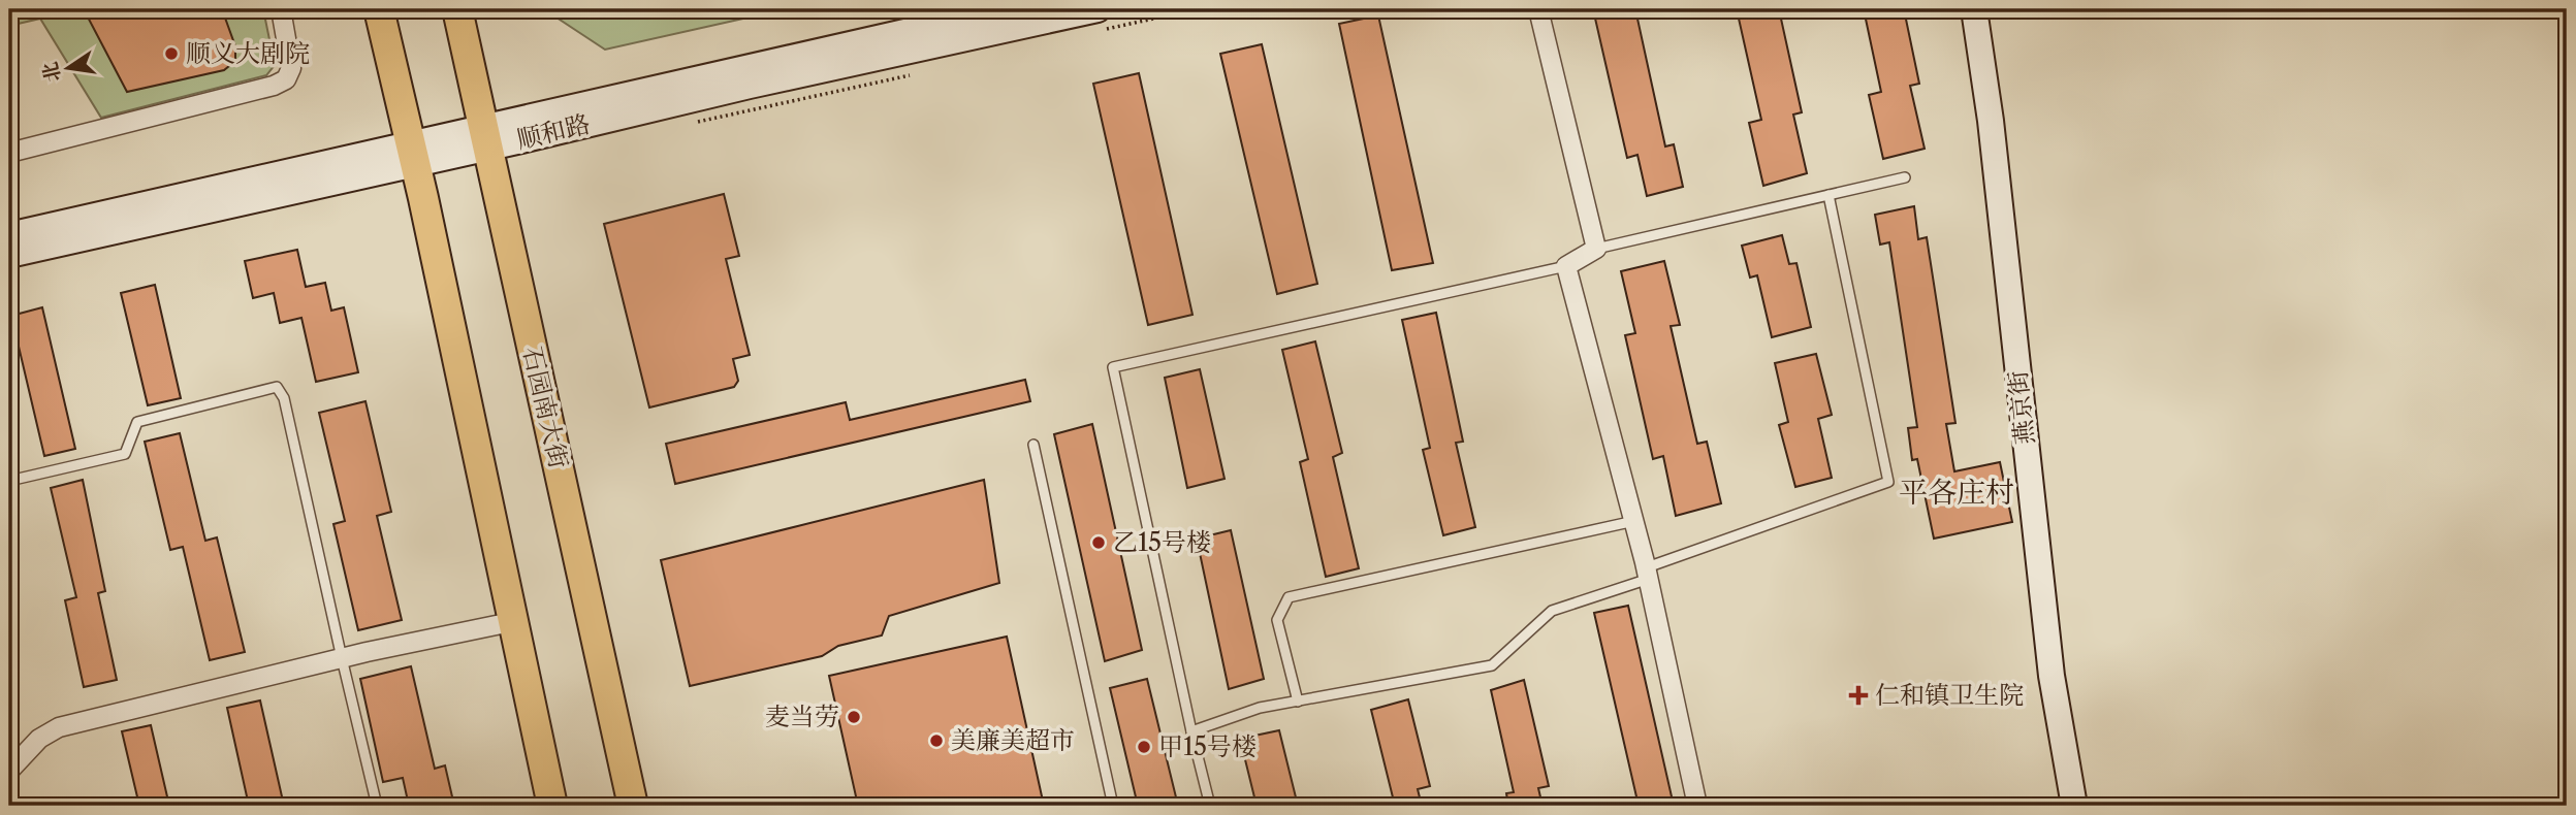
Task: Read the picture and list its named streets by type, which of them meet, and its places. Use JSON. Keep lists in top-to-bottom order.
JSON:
{
  "streets": {
    "main road": ["顺和路", "石园南大街", "燕京街"]
  },
  "crossings": [
    ["顺和路", "石园南大街"]
  ],
  "districts": ["平各庄村"],
  "places": {
    "other": [
      "顺义大剧院",
      "乙15号楼",
      "麦当劳",
      "美廉美超市",
      "甲15号楼"
    ],
    "health": ["仁和镇卫生院"]
  },
  "north": "left"
}
